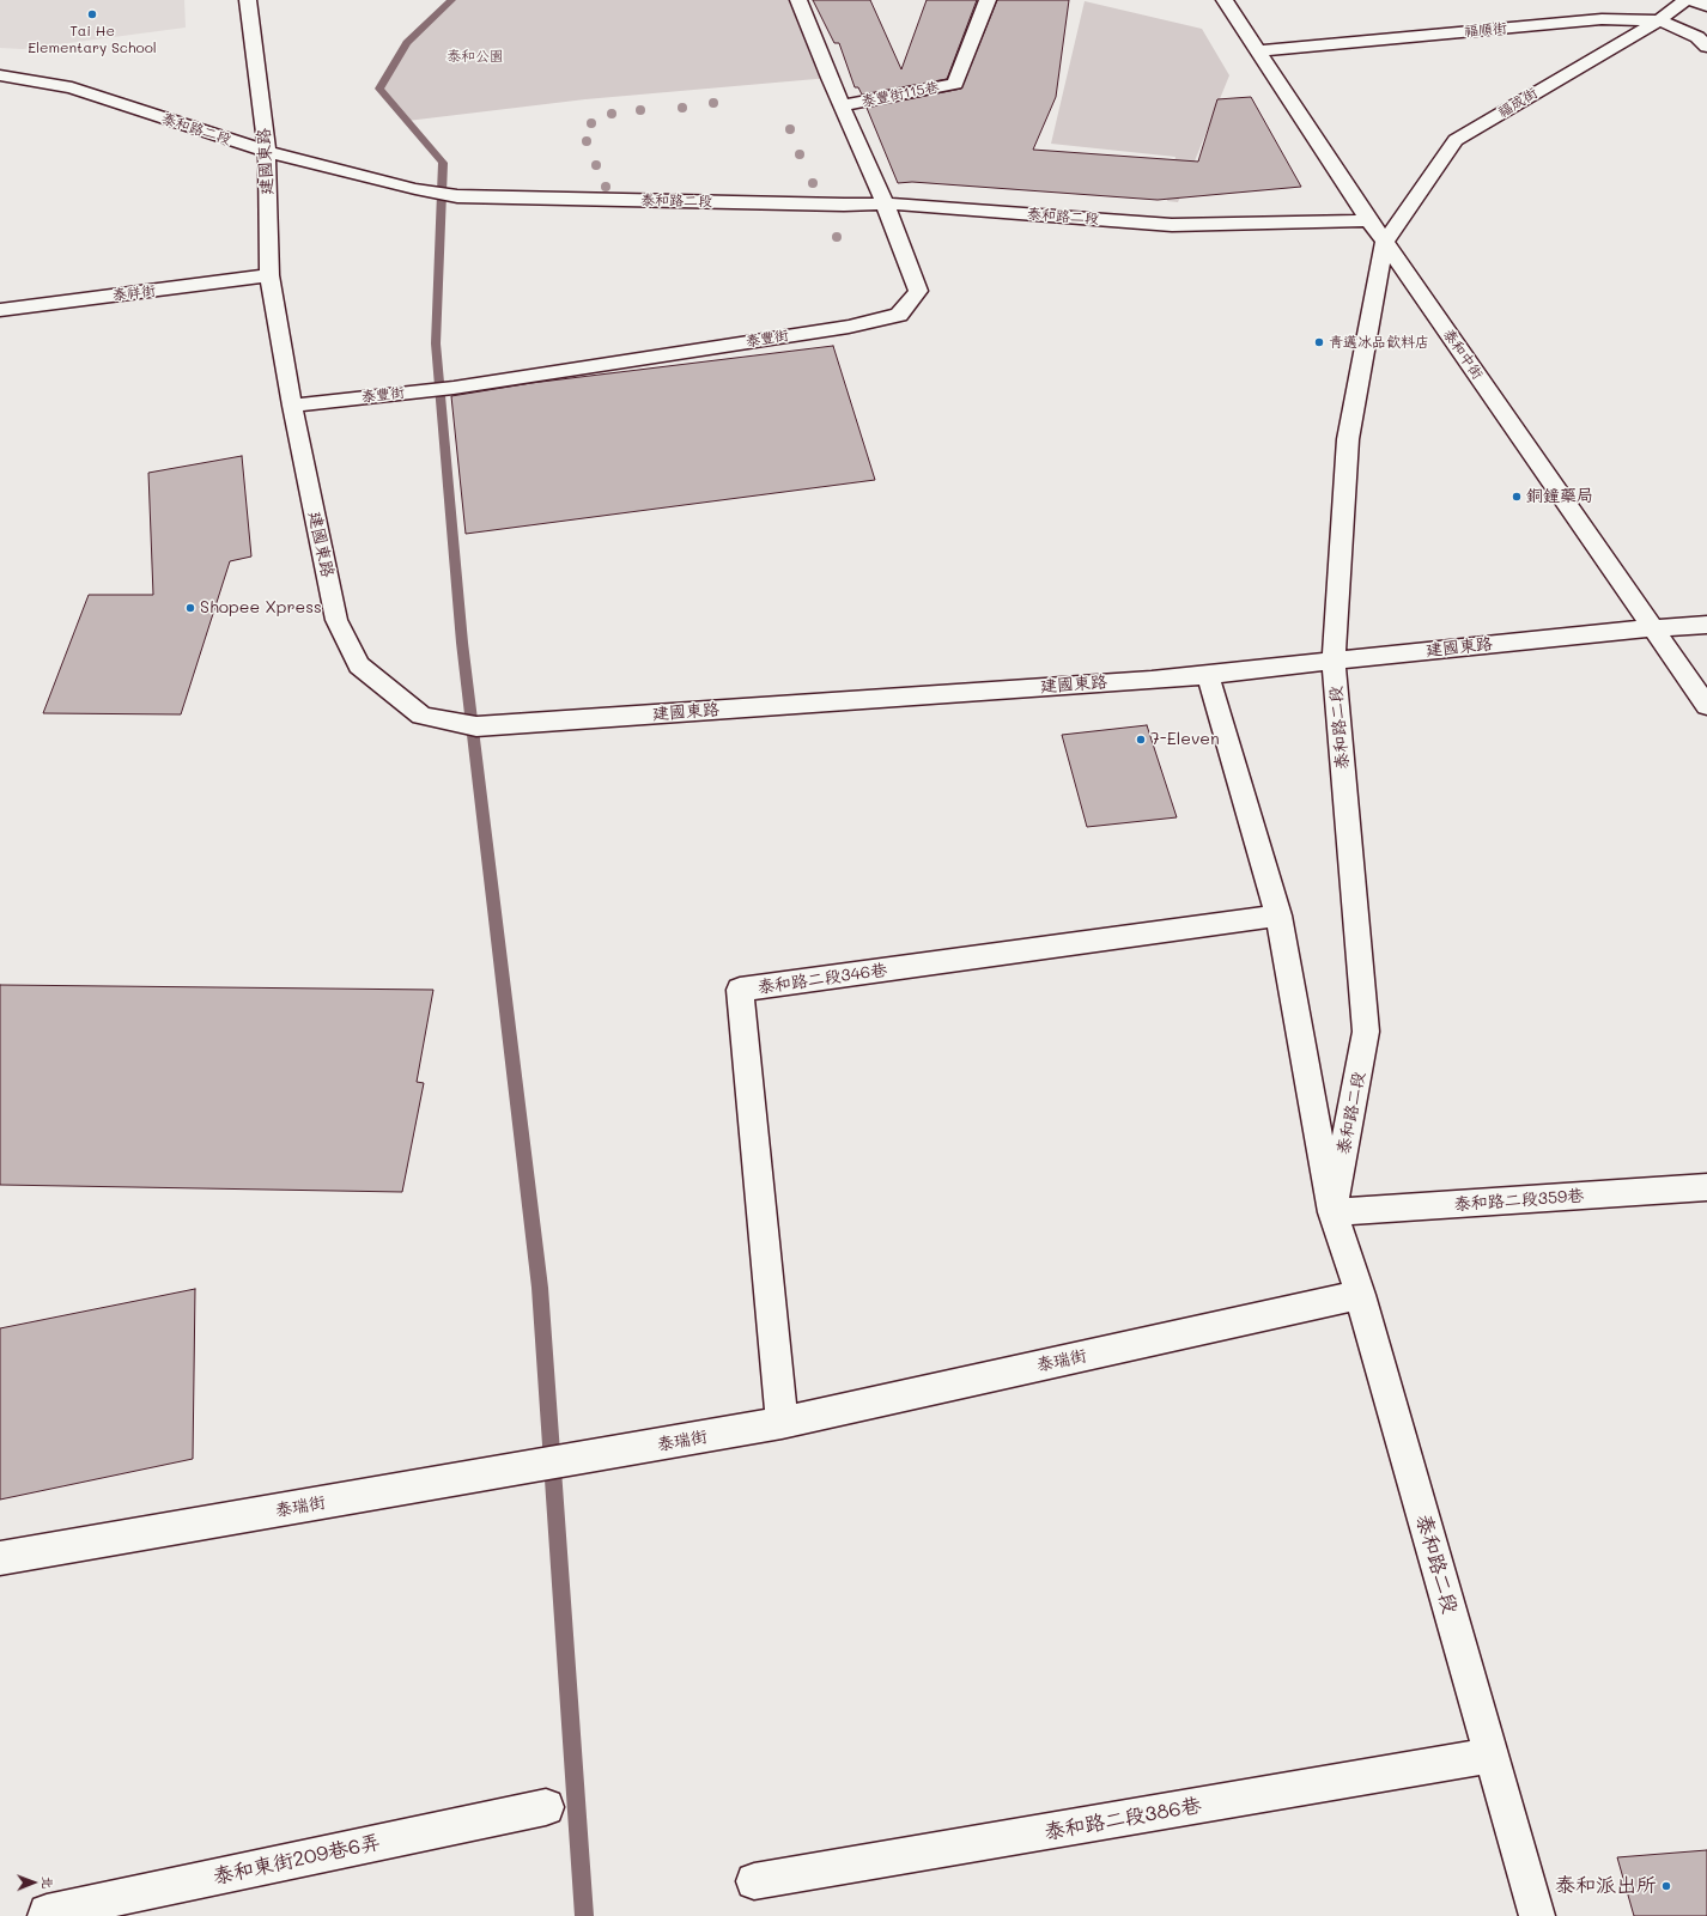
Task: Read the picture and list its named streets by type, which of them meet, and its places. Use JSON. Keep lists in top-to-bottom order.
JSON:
{
  "streets": {
    "street": [
      "福順街",
      "泰豐街115巷",
      "福成街",
      "泰和路二段",
      "建國東路",
      "泰祥街",
      "泰豐街",
      "泰和中街",
      "泰和路二段346巷",
      "泰和路二段359巷",
      "泰瑞街",
      "泰和路二段386巷",
      "泰和東街209巷6弄"
    ]
  },
  "crossings": [
    ["福順街", "福成街"],
    ["福順街", "泰和中街"],
    ["泰豐街115巷", "泰豐街"],
    ["福成街", "泰和路二段"],
    ["福成街", "泰和中街"],
    ["泰和路二段", "建國東路"],
    ["泰和路二段", "泰豐街"],
    ["泰和路二段", "泰和中街"],
    ["泰和路二段", "泰和路二段346巷"],
    ["泰和路二段", "泰和路二段359巷"],
    ["泰和路二段", "泰瑞街"],
    ["泰和路二段", "泰和路二段386巷"],
    ["建國東路", "泰祥街"],
    ["建國東路", "泰豐街"],
    ["建國東路", "泰和中街"],
    ["泰和路二段346巷", "泰瑞街"]
  ],
  "parks": ["泰和公園"],
  "places": [
    "Tai He Elementary School",
    "青邁冰品飲料店",
    "銅鐘藥局",
    "Shopee Xpress",
    "7-Eleven",
    "泰和派出所"
  ],
  "north": "right"
}
